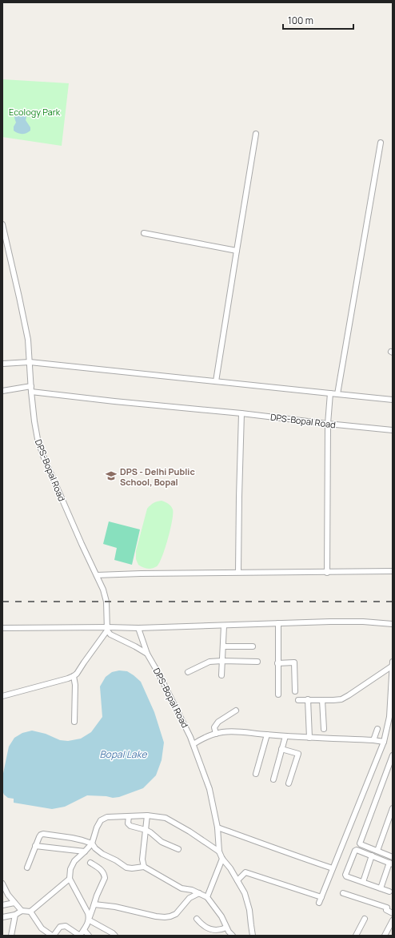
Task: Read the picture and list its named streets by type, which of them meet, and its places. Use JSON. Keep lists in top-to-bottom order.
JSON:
{
  "streets": {
    "street": ["DPS-Bopal Road"]
  },
  "water": ["Bopal Lake"],
  "parks": ["Ecology Park"],
  "places": {
    "school or university": ["DPS - Delhi Public School, Bopal"]
  },
  "scale_bar": "100 m"
}
